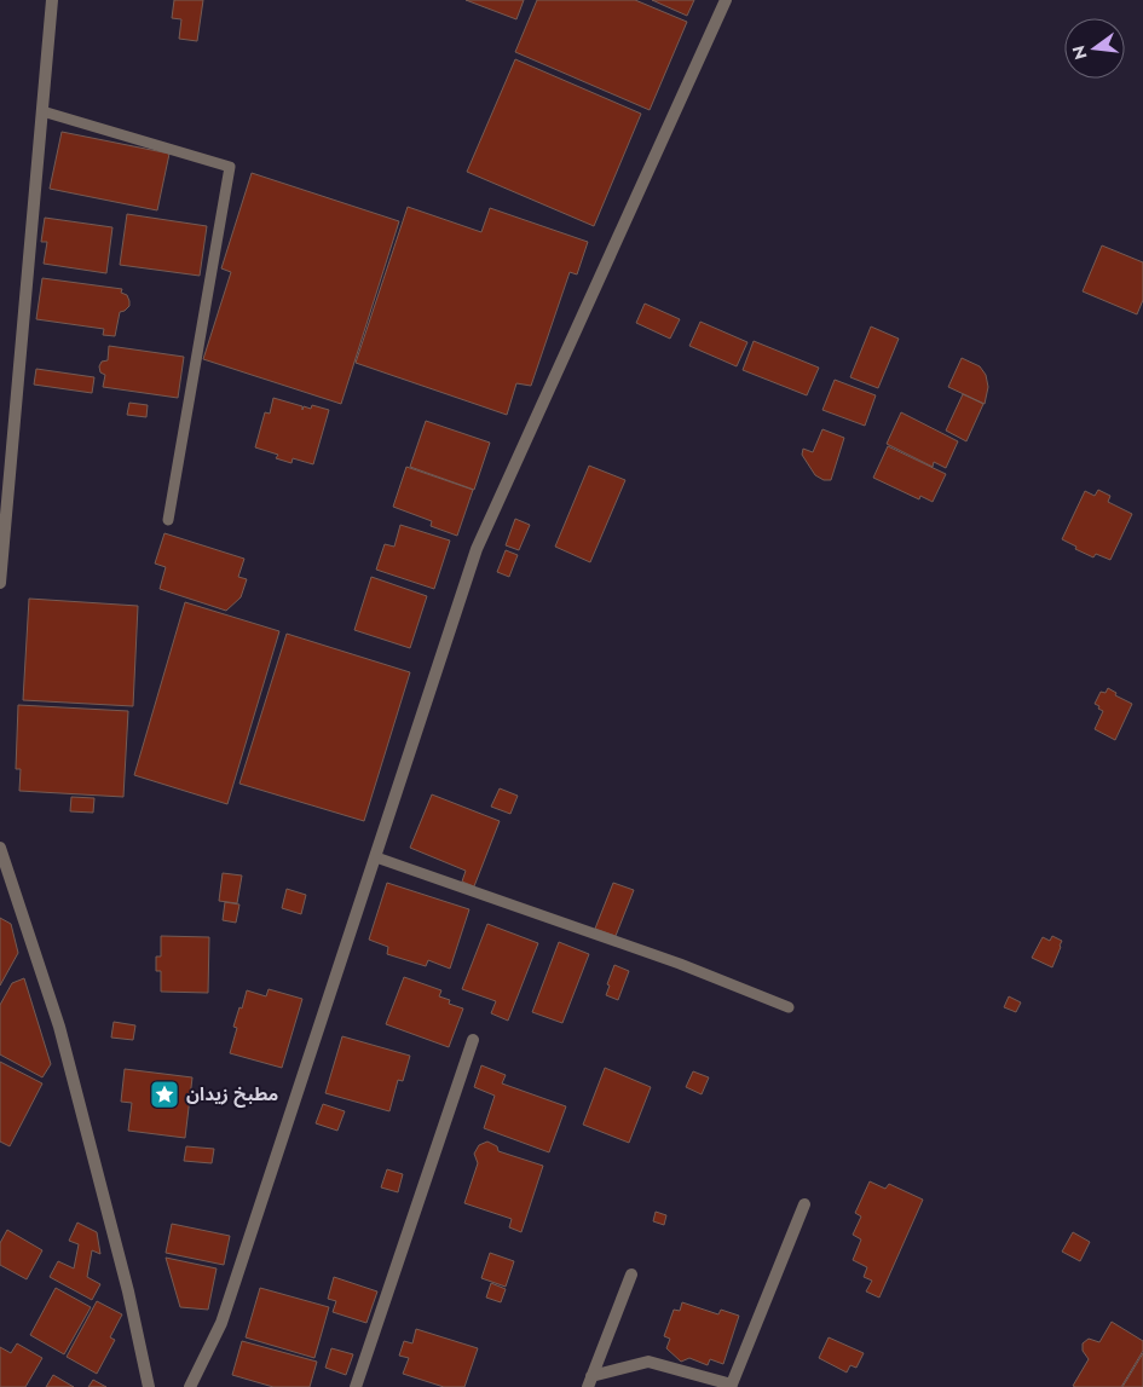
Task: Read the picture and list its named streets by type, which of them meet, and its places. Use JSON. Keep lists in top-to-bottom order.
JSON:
{
  "places": {
    "place": ["مطبخ زيدان"]
  },
  "north": "left"
}
